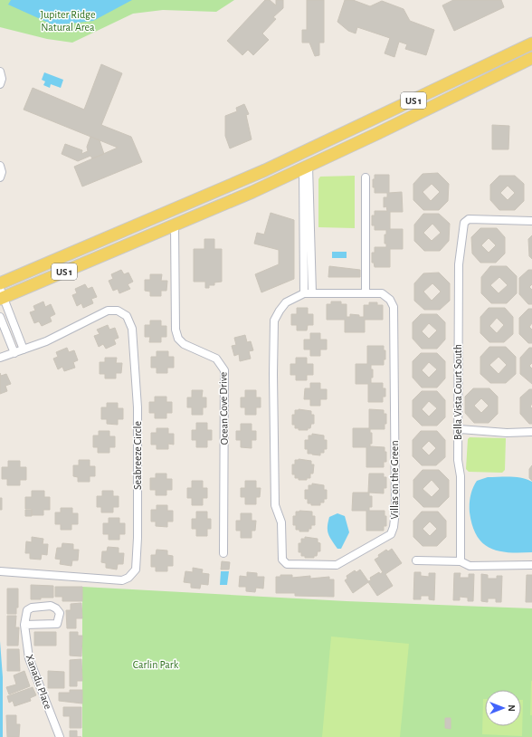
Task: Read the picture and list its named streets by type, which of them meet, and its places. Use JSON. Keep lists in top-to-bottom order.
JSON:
{
  "streets": {
    "main road": ["US 1"],
    "street": [
      "Bella Vista Court South",
      "Ocean Cove Drive",
      "Seabreeze Circle",
      "Villas on the Green",
      "Xanadu Place"
    ]
  },
  "crossings": [
    ["US 1", "Ocean Cove Drive"]
  ],
  "parks": ["Jupiter Ridge Natural Area", "Carlin Park"],
  "north": "right"
}
